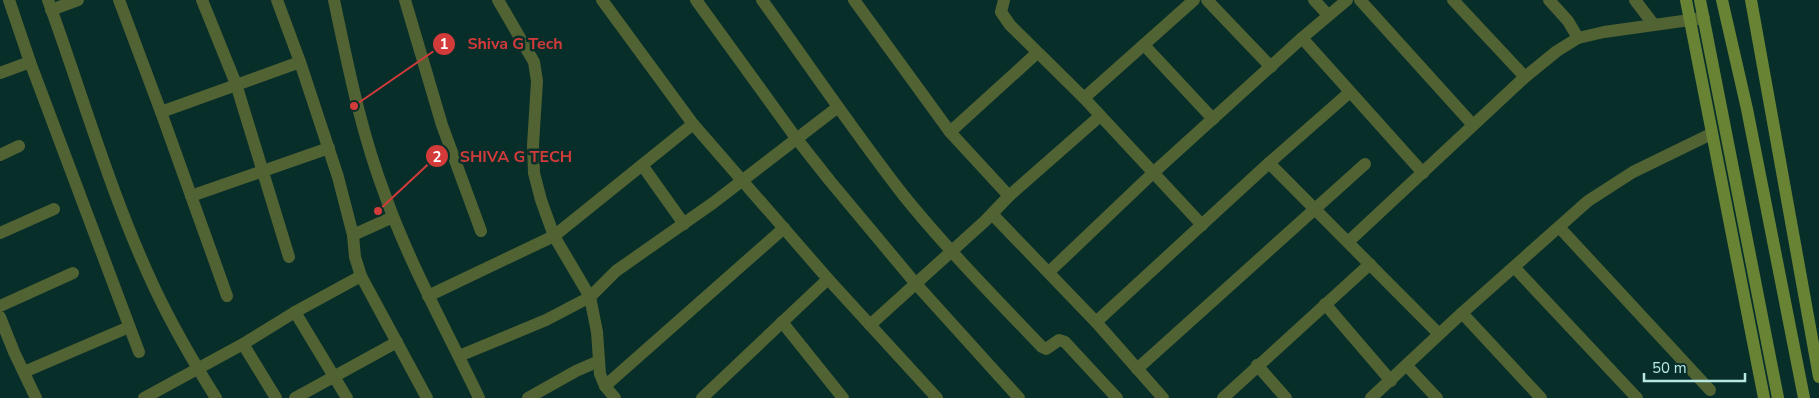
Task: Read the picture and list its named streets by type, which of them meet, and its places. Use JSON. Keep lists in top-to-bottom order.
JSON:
{
  "places": ["Shiva G Tech", "SHIVA G TECH"],
  "scale_bar": "50 m"
}
